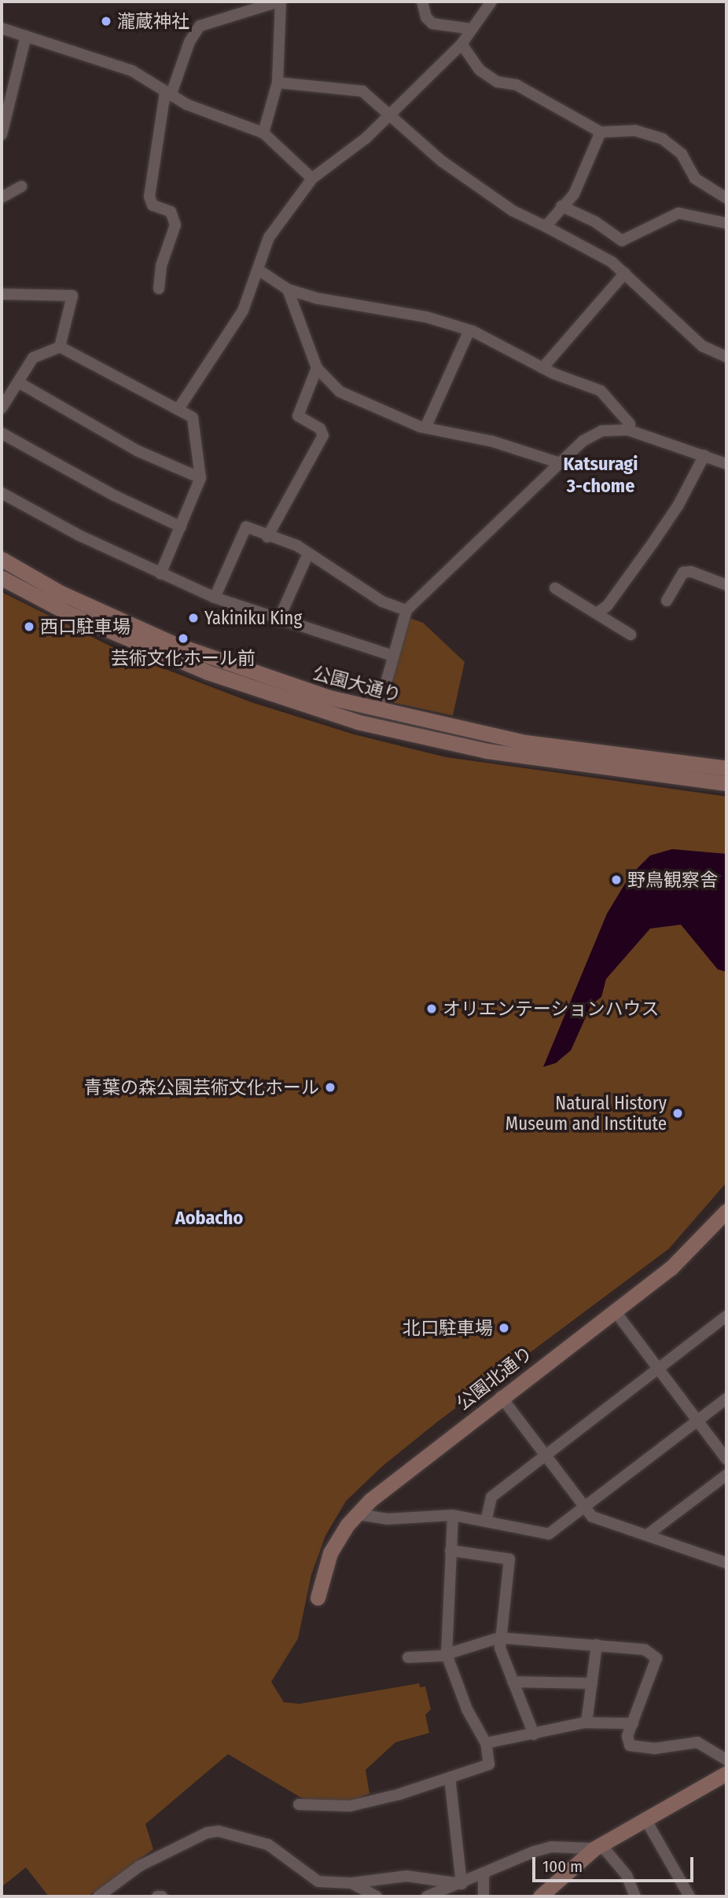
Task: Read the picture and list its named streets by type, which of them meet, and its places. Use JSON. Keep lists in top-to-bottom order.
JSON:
{
  "streets": {
    "street": ["公園大通り", "公園北通り"]
  },
  "districts": ["Katsuragi 3-chome", "Aobacho"],
  "places": [
    "瀧蔵神社",
    "Yakiniku King",
    "西口駐車場",
    "芸術文化ホール前",
    "野鳥観察舎",
    "オリエンテーションハウス",
    "青葉の森公園芸術文化ホール",
    "Natural History Museum and Institute",
    "北口駐車場"
  ],
  "scale_bar": "100 m"
}
